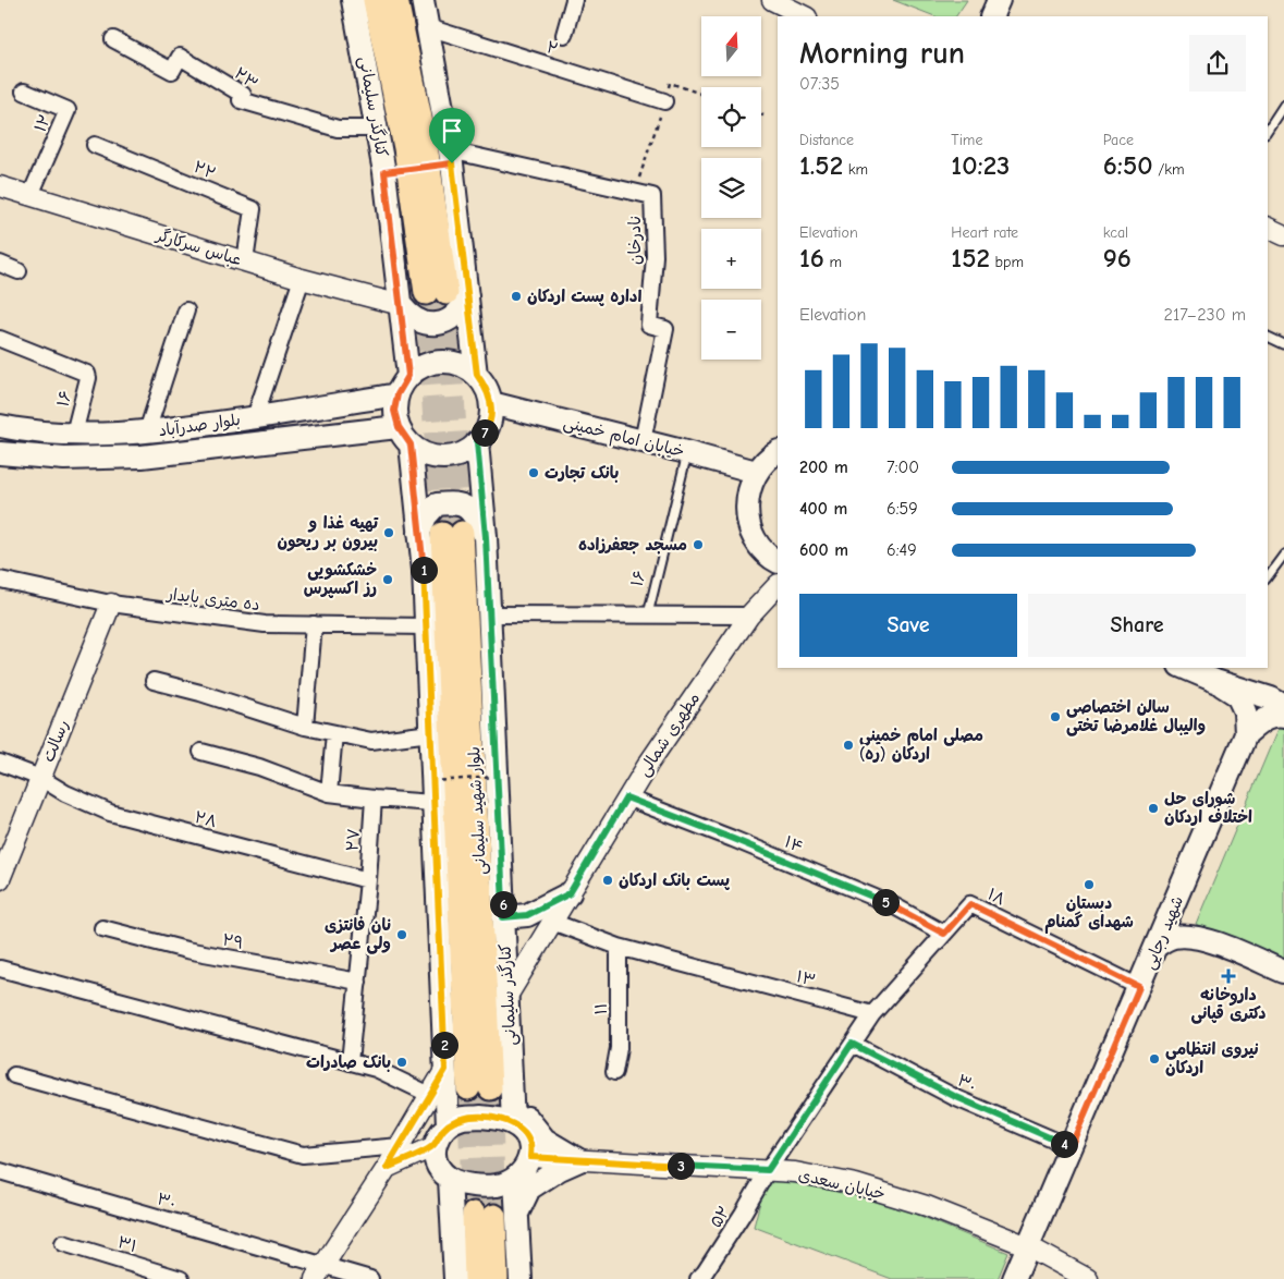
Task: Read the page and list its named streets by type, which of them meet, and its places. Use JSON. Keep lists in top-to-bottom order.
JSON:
{
  "streets": {
    "main road": [
      "کنارگذر سلیمانی",
      "بلوار صدرآباد",
      "خیابان امام خمینی",
      "بلوار شهید سلیمانی",
      "شهید رجایی"
    ],
    "street": [
      "۲",
      "۲۳",
      "۱۲",
      "۲۲",
      "نادرخان",
      "عباس سرکارگر",
      "۱۶",
      "ده متری پایدار",
      "مطهری شمالی",
      "رسالت",
      "۲۸",
      "۲۷",
      "۱۴",
      "۱۸",
      "۲۹",
      "۱۳",
      "۱۱",
      "۳۰",
      "خیابان سعدی",
      "۵۲",
      "۳۱"
    ]
  },
  "crossings": [
    ["۲۳", "کنارگذر سلیمانی"],
    ["کنارگذر سلیمانی", "عباس سرکارگر"],
    ["کنارگذر سلیمانی", "بلوار صدرآباد"],
    ["کنارگذر سلیمانی", "خیابان امام خمینی"],
    ["کنارگذر سلیمانی", "مطهری شمالی"],
    ["کنارگذر سلیمانی", "خیابان سعدی"],
    ["۱۲", "عباس سرکارگر"],
    ["۲۲", "عباس سرکارگر"],
    ["نادرخان", "خیابان امام خمینی"],
    ["۱۶", "بلوار صدرآباد"],
    ["۱۶", "خیابان امام خمینی"],
    ["بلوار صدرآباد", "خیابان امام خمینی"],
    ["ده متری پایدار", "رسالت"],
    ["مطهری شمالی", "۱۴"],
    ["مطهری شمالی", "۱۳"],
    ["رسالت", "۲۸"],
    ["۲۸", "۲۷"],
    ["۲۷", "۲۹"],
    ["۱۴", "۱۸"],
    ["۱۸", "شهید رجایی"],
    ["۱۸", "۱۳"],
    ["شهید رجایی", "۳۰"],
    ["شهید رجایی", "خیابان سعدی"],
    ["۱۳", "۱۱"],
    ["خیابان سعدی", "۵۲"]
  ],
  "places": {
    "other": [
      "اداره پست اردکان",
      "بانک تجارت",
      "تهیه غذا و بیرون بر ریحون",
      "مسجد جعفرزاده",
      "خشکشویی رز اکسپرس",
      "سالن اختصاصی والیبال غلامرضا تختی",
      "مصلی امام خمینی (ره) اردکان",
      "شورای حل اختلاف اردکان",
      "پست بانک اردکان",
      "دبستان شهدای گمنام",
      "نان فانتزی ولی عصر",
      "نیروی انتظامی اردکان",
      "بانک صادرات"
    ],
    "health": ["داروخانه دکتری قپانی"]
  },
  "north": "top",
  "page": {
    "map_buttons": ["+", "−"],
    "heading": ["Morning run", "07:35"],
    "stats": [
      ["Distance", "1.52 km"],
      ["Time", "10:23"],
      ["Pace", "6:50 /km"],
      ["Elevation", "16 m"],
      ["Heart rate", "152 bpm"],
      ["kcal", "96"]
    ],
    "chart": ["Elevation", "217–230 m"],
    "pins": [
      "7",
      "1",
      "5",
      "6",
      "2",
      "4",
      "3"
    ],
    "list": [
      {
        "name": "200 m",
        "note": "7:00"
      },
      {
        "name": "400 m",
        "note": "6:59"
      },
      {
        "name": "600 m",
        "note": "6:49"
      }
    ],
    "buttons": ["Save", "Share"]
  }
}
